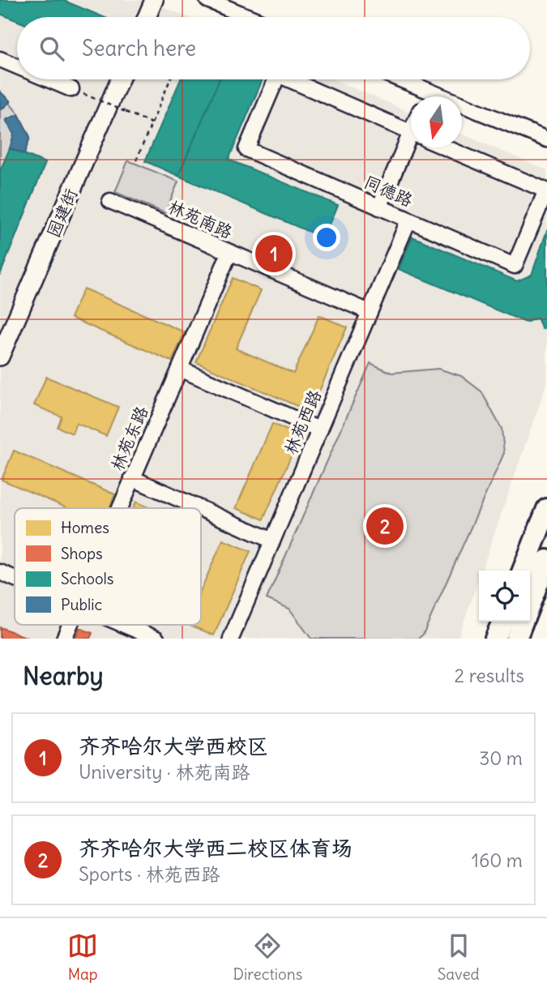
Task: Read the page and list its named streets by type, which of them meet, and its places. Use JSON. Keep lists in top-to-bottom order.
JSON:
{
  "streets": {
    "main road": ["园建街"],
    "street": [
      "同德路",
      "林苑南路",
      "林苑西路",
      "林苑东路"
    ]
  },
  "crossings": [
    ["同德路", "林苑西路"],
    ["林苑南路", "林苑西路"],
    ["林苑南路", "林苑东路"]
  ],
  "legend": [
    "Homes",
    "Shops",
    "Schools",
    "Public"
  ],
  "north": "bottom",
  "page": {
    "search": "Search here",
    "pins": ["1", "2"],
    "heading": ["Nearby", "2 results"],
    "list": [
      {
        "mark": "1",
        "name": "齐齐哈尔大学西校区",
        "note": "University · 林苑南路",
        "value": "30 m"
      },
      {
        "mark": "2",
        "name": "齐齐哈尔大学西二校区体育场",
        "note": "Sports · 林苑西路",
        "value": "160 m"
      }
    ],
    "nav": ["Map", "Directions", "Saved"]
  }
}
